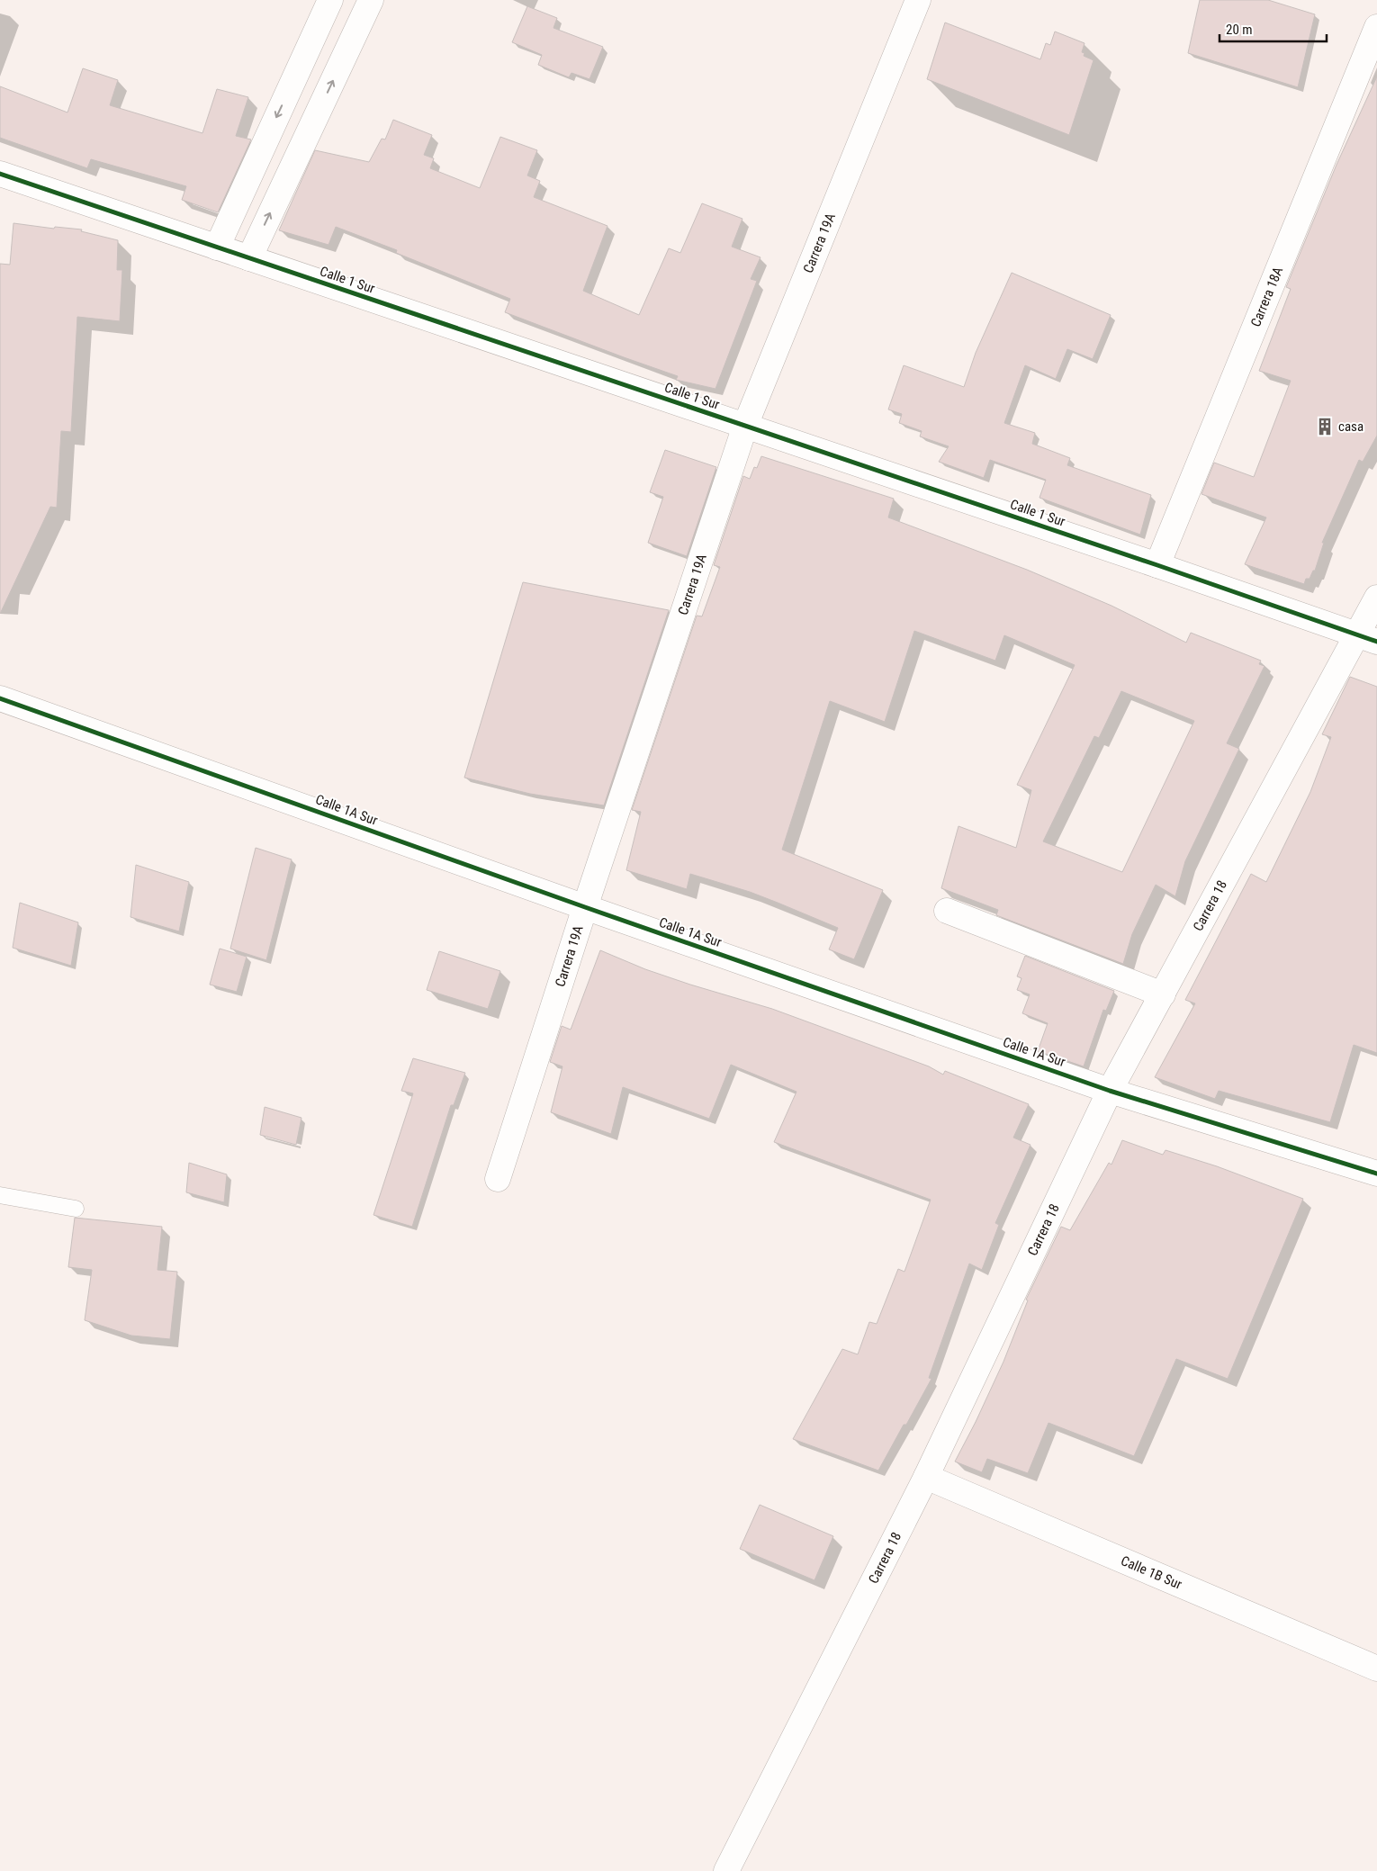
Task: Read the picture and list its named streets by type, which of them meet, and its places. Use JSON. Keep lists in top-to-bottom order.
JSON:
{
  "streets": {
    "street": [
      "Carrera 19A",
      "Calle 1 Sur",
      "Carrera 18A",
      "Calle 1A Sur",
      "Carrera 18",
      "Calle 1B Sur"
    ]
  },
  "crossings": [
    ["Carrera 19A", "Calle 1 Sur"],
    ["Carrera 19A", "Calle 1A Sur"],
    ["Calle 1 Sur", "Carrera 18A"],
    ["Calle 1 Sur", "Carrera 18"],
    ["Calle 1A Sur", "Carrera 18"],
    ["Carrera 18", "Calle 1B Sur"]
  ],
  "places": {
    "building": ["casa"]
  },
  "scale_bar": "20 m"
}
